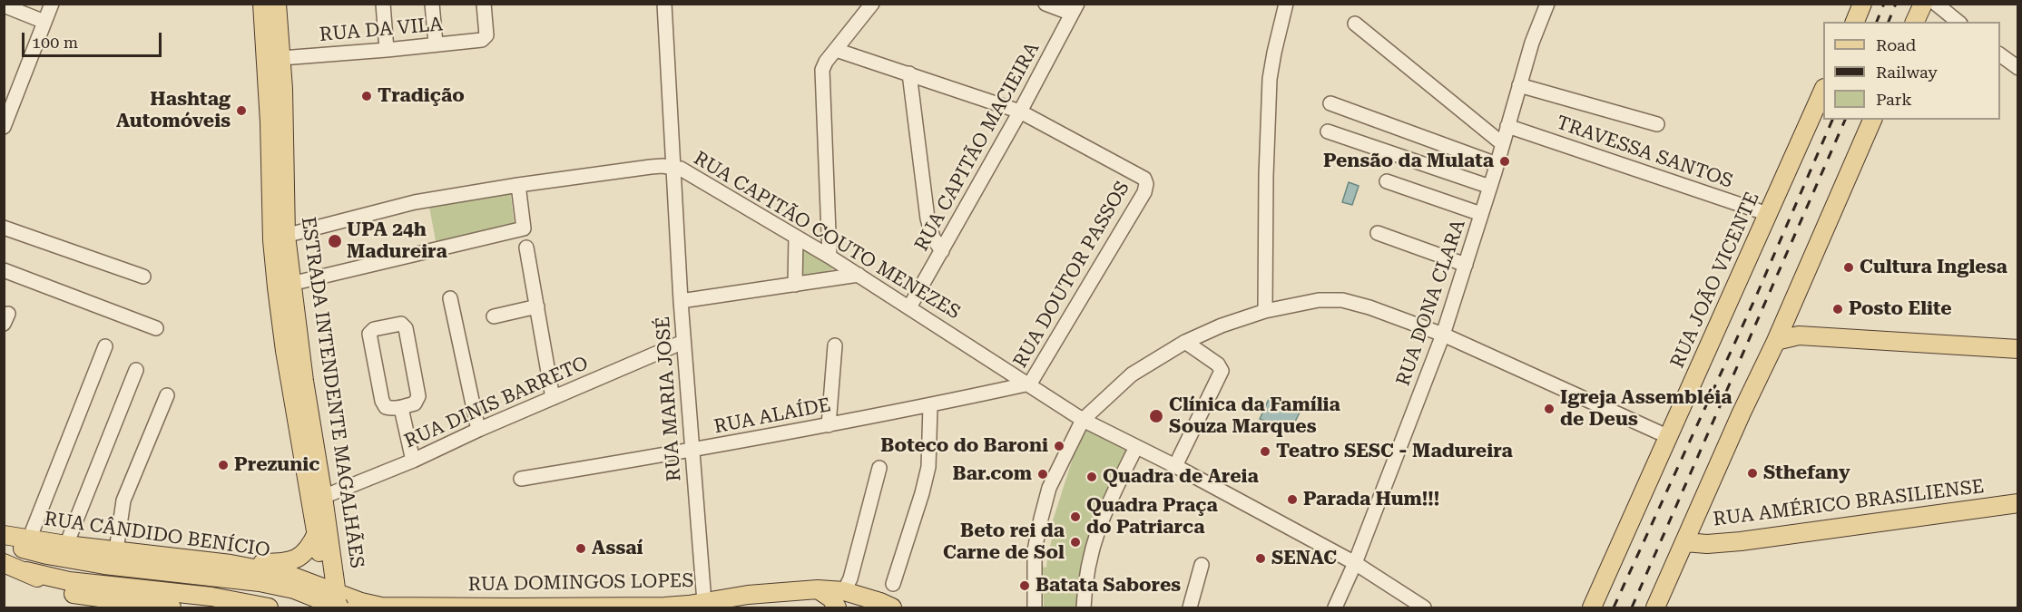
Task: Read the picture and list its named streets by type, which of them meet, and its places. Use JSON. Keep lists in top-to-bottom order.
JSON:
{
  "streets": {
    "main road": [
      "RUA JOÃO VICENTE",
      "ESTRADA INTENDENTE MAGALHÃES",
      "RUA AMÉRICO BRASILIENSE",
      "RUA CÂNDIDO BENÍCIO",
      "RUA DOMINGOS LOPES"
    ],
    "street": [
      "RUA DA VILA",
      "RUA CAPITÃO MACIEIRA",
      "TRAVESSA SANTOS",
      "RUA CAPITÃO COUTO MENEZES",
      "RUA DOUTOR PASSOS",
      "RUA DONA CLARA",
      "RUA MARIA JOSÉ",
      "RUA DINIS BARRETO",
      "RUA ALAÍDE"
    ]
  },
  "crossings": [
    ["RUA DA VILA", "ESTRADA INTENDENTE MAGALHÃES"],
    ["RUA CAPITÃO MACIEIRA", "RUA CAPITÃO COUTO MENEZES"],
    ["RUA CAPITÃO MACIEIRA", "RUA DOUTOR PASSOS"],
    ["TRAVESSA SANTOS", "RUA JOÃO VICENTE"],
    ["TRAVESSA SANTOS", "RUA DONA CLARA"],
    ["RUA CAPITÃO COUTO MENEZES", "RUA DOUTOR PASSOS"],
    ["RUA CAPITÃO COUTO MENEZES", "RUA DONA CLARA"],
    ["RUA CAPITÃO COUTO MENEZES", "ESTRADA INTENDENTE MAGALHÃES"],
    ["RUA CAPITÃO COUTO MENEZES", "RUA MARIA JOSÉ"],
    ["RUA CAPITÃO COUTO MENEZES", "RUA ALAÍDE"],
    ["RUA DOUTOR PASSOS", "RUA ALAÍDE"],
    ["ESTRADA INTENDENTE MAGALHÃES", "RUA DINIS BARRETO"],
    ["ESTRADA INTENDENTE MAGALHÃES", "RUA CÂNDIDO BENÍCIO"],
    ["ESTRADA INTENDENTE MAGALHÃES", "RUA DOMINGOS LOPES"],
    ["RUA MARIA JOSÉ", "RUA DINIS BARRETO"],
    ["RUA MARIA JOSÉ", "RUA ALAÍDE"],
    ["RUA MARIA JOSÉ", "RUA DOMINGOS LOPES"],
    ["RUA CÂNDIDO BENÍCIO", "RUA DOMINGOS LOPES"]
  ],
  "places": [
    "Tradição",
    "Hashtag Automóveis",
    "Pensão da Mulata",
    "UPA 24h Madureira",
    "Cultura Inglesa",
    "Posto Elite",
    "Igreja Assembléia de Deus",
    "Clínica da Família Souza Marques",
    "Boteco do Baroni",
    "Teatro SESC - Madureira",
    "Prezunic",
    "Sthefany",
    "Bar.com",
    "Quadra de Areia",
    "Parada Hum!!!",
    "Quadra Praça do Patriarca",
    "Beto rei da Carne de Sol",
    "Assaí",
    "SENAC",
    "Batata Sabores"
  ],
  "legend": ["Road", "Railway", "Park"],
  "scale_bar": "100 m"
}
